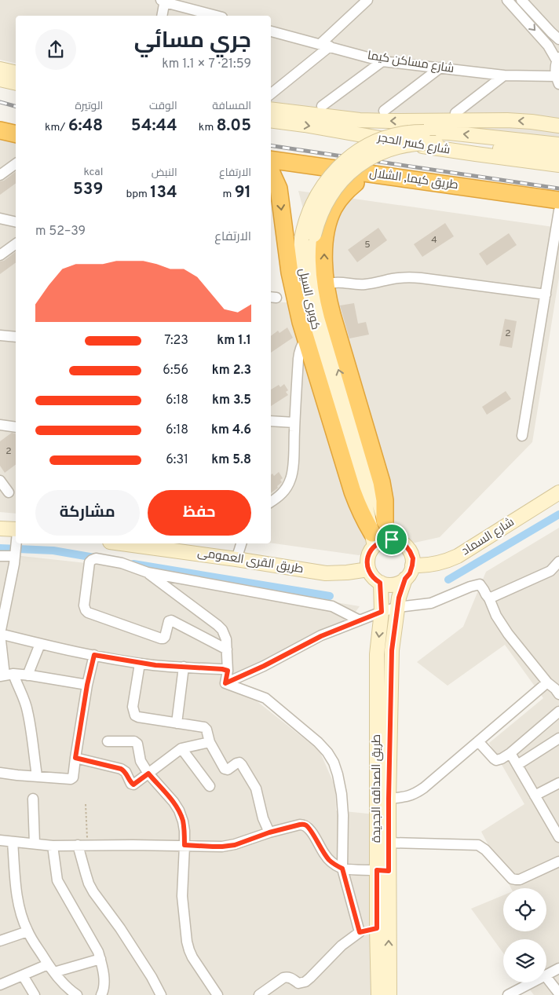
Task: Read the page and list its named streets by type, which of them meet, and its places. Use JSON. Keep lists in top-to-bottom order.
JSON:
{
  "streets": {
    "highway": ["طريق كيما, الشلال"],
    "street": [
      "شارع مساكن كيما",
      "شارع كسر الحجر",
      "كوبرى السيل",
      "شارع السماد",
      "طريق القرى العمومى",
      "طريق الصداقه الجديدة"
    ]
  },
  "crossings": [
    ["كوبرى السيل", "شارع السماد"],
    ["كوبرى السيل", "طريق القرى العمومى"],
    ["كوبرى السيل", "طريق الصداقه الجديدة"],
    ["شارع السماد", "طريق القرى العمومى"],
    ["شارع السماد", "طريق الصداقه الجديدة"],
    ["طريق القرى العمومى", "طريق الصداقه الجديدة"]
  ],
  "house_numbers": [
    "4",
    "5",
    "2",
    "2"
  ],
  "page": {
    "heading": ["جري مسائي", "21:59 · 7 × 1.1 km"],
    "stats": [
      ["المسافة", "8.05 km"],
      ["الوقت", "54:44"],
      ["الوتيرة", "6:48 /km"],
      ["الارتفاع", "91 m"],
      ["النبض", "134 bpm"],
      ["kcal", "539"]
    ],
    "chart": ["الارتفاع", "39–52 m"],
    "list": [
      {
        "name": "1.1 km",
        "note": "7:23"
      },
      {
        "name": "2.3 km",
        "note": "6:56"
      },
      {
        "name": "3.5 km",
        "note": "6:18"
      },
      {
        "name": "4.6 km",
        "note": "6:18"
      },
      {
        "name": "5.8 km",
        "note": "6:31"
      }
    ],
    "buttons": ["حفظ", "مشاركة"]
  }
}
